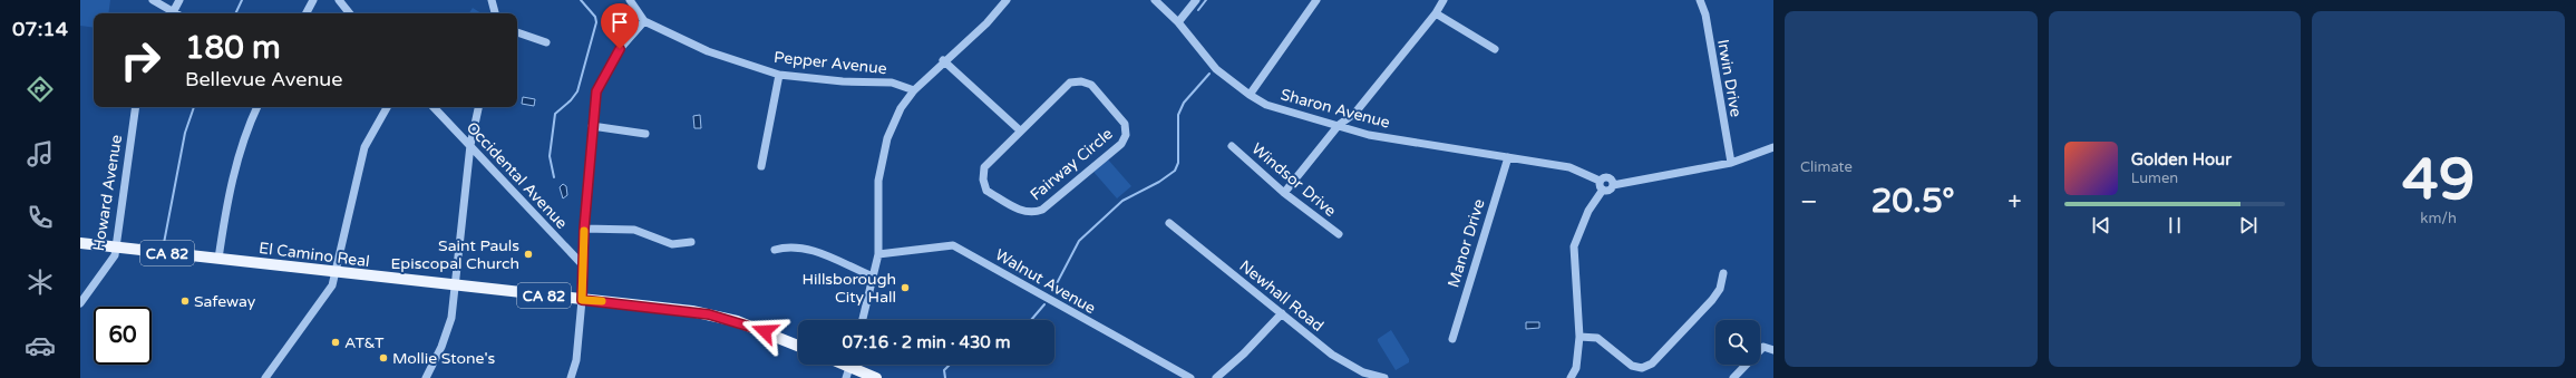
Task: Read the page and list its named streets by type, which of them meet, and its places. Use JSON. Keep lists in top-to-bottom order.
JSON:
{
  "streets": {
    "main road": ["CA 82", "El Camino Real"],
    "street": [
      "Pepper Avenue",
      "Irwin Drive",
      "Sharon Avenue",
      "Fairway Circle",
      "Occidental Avenue",
      "Windsor Drive",
      "Howard Avenue",
      "Manor Drive",
      "Walnut Avenue",
      "Newhall Road"
    ]
  },
  "crossings": [
    ["Sharon Avenue", "Manor Drive"],
    ["Howard Avenue", "El Camino Real"]
  ],
  "places": [
    "Saint Pauls Episcopal Church",
    "Hillsborough City Hall",
    "Safeway",
    "AT&T",
    "Mollie Stone's"
  ],
  "page": {
    "tabs": "07:14",
    "tile": [
      "Climate",
      ["49", "km/h"]
    ],
    "turn": ["180 m", "Bellevue Avenue"],
    "song": ["Golden Hour", "Lumen"],
    "heat": ["−", "20.5°", "+"],
    "limit": "60",
    "trip": "07:16 · 2 min · 430 m"
  }
}
